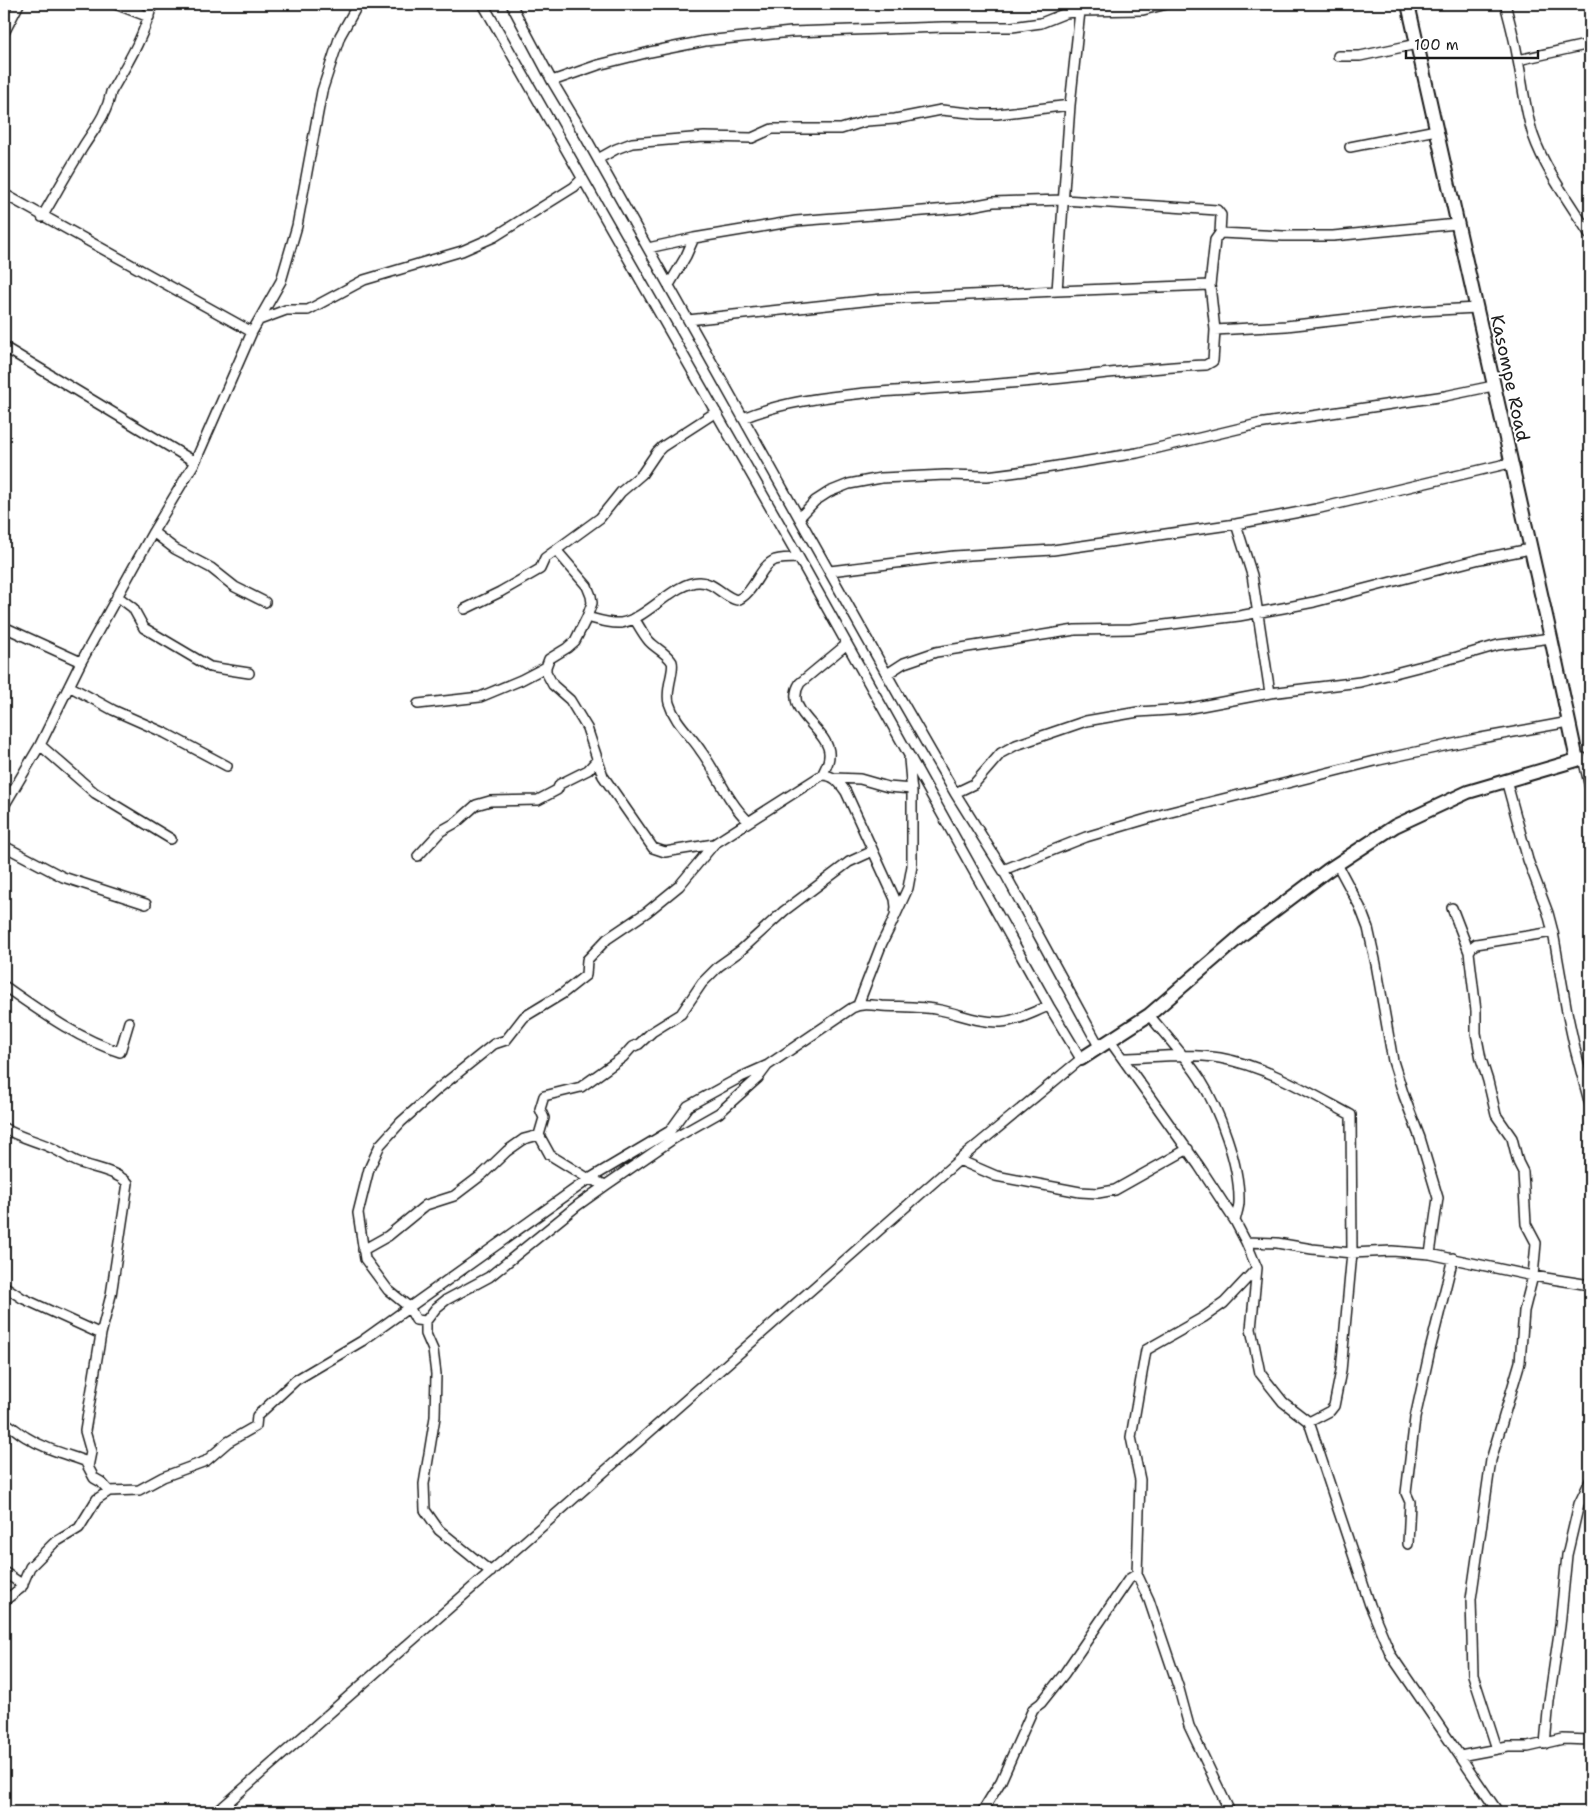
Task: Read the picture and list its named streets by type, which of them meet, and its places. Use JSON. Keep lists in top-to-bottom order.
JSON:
{
  "streets": {
    "street": ["Kasompe Road"]
  },
  "scale_bar": "100 m"
}
